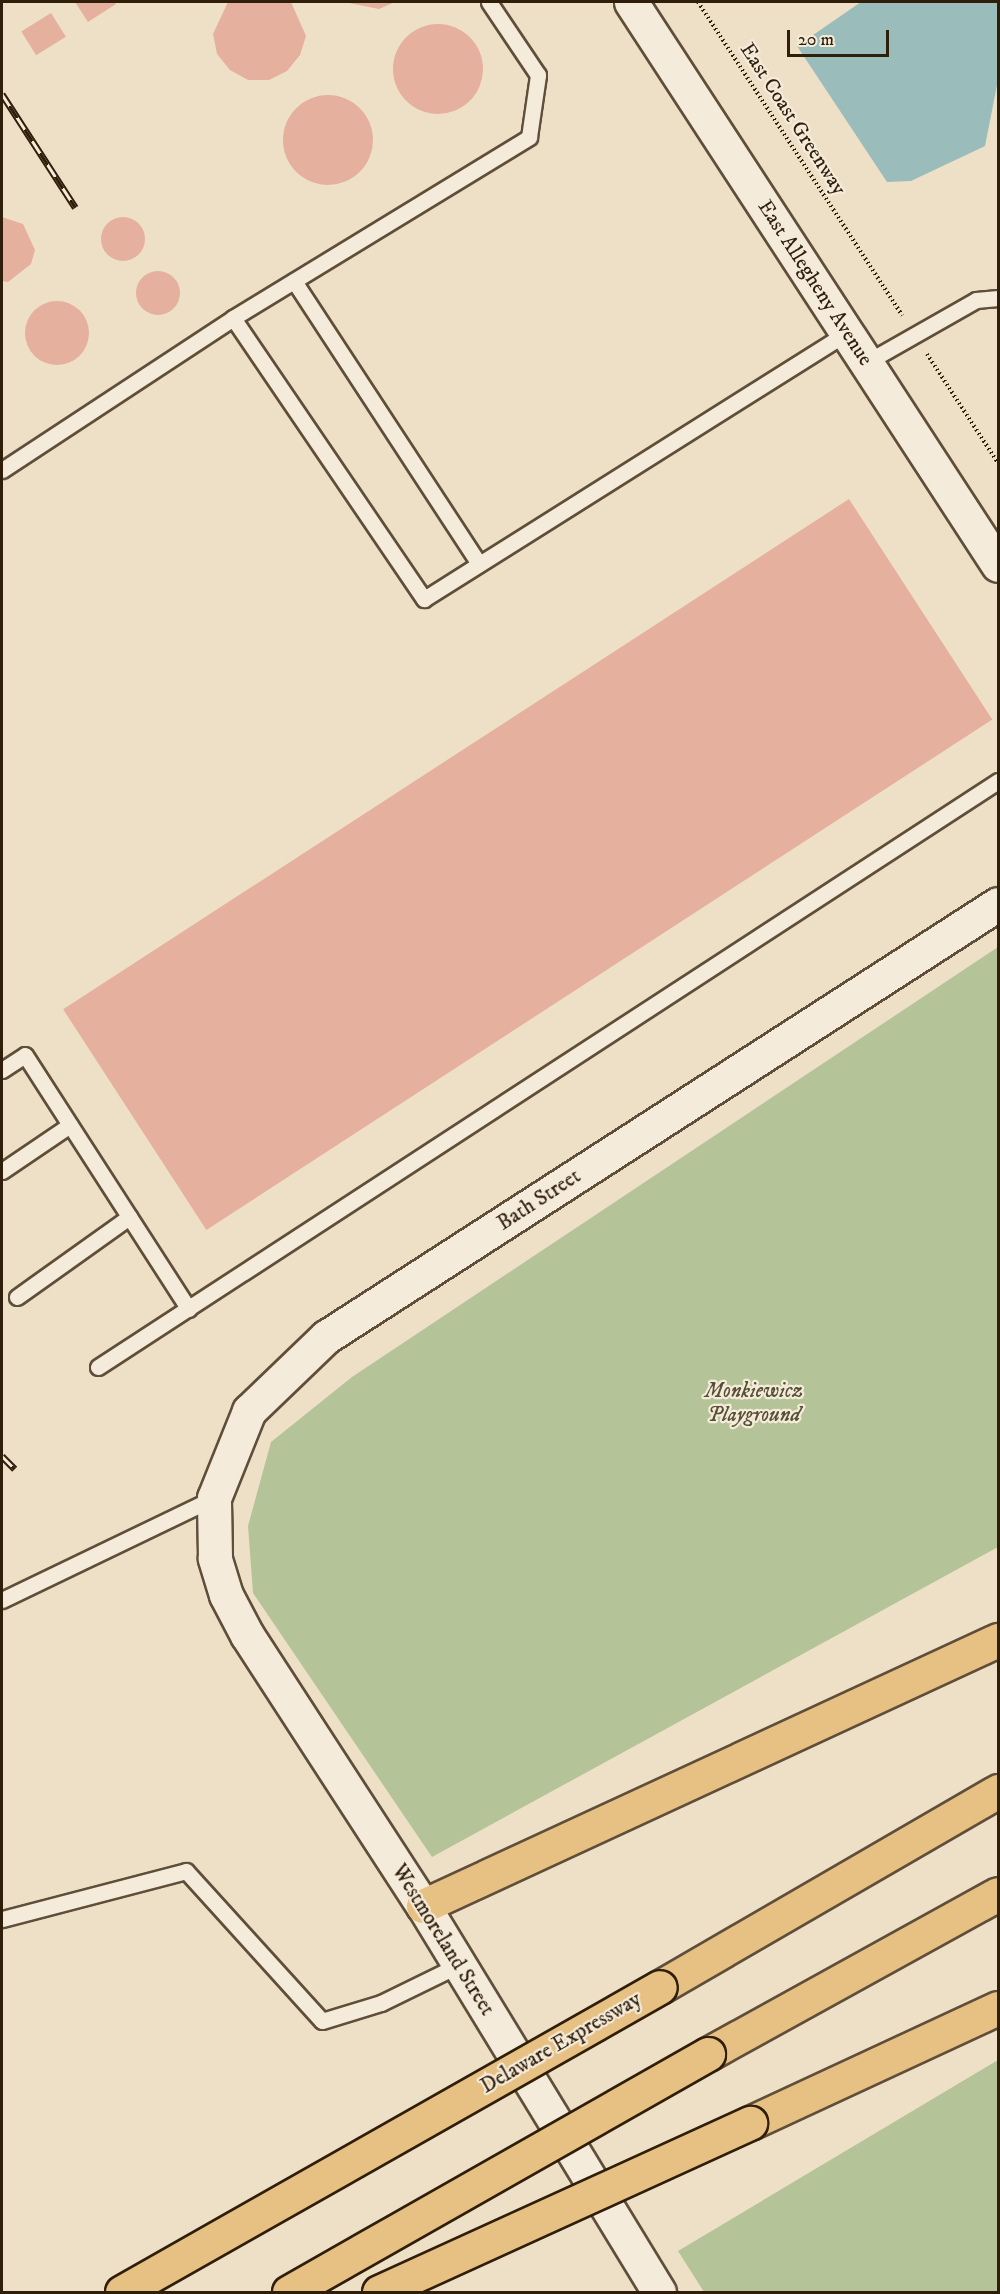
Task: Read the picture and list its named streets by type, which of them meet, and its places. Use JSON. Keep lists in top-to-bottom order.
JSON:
{
  "streets": {
    "highway": ["Delaware Expressway"],
    "street": ["East Allegheny Avenue", "Bath Street", "Westmoreland Street"],
    "path": ["East Coast Greenway"]
  },
  "crossings": [
    ["Bath Street", "Westmoreland Street"]
  ],
  "parks": ["Monkiewicz Playground"],
  "scale_bar": "20 m"
}
